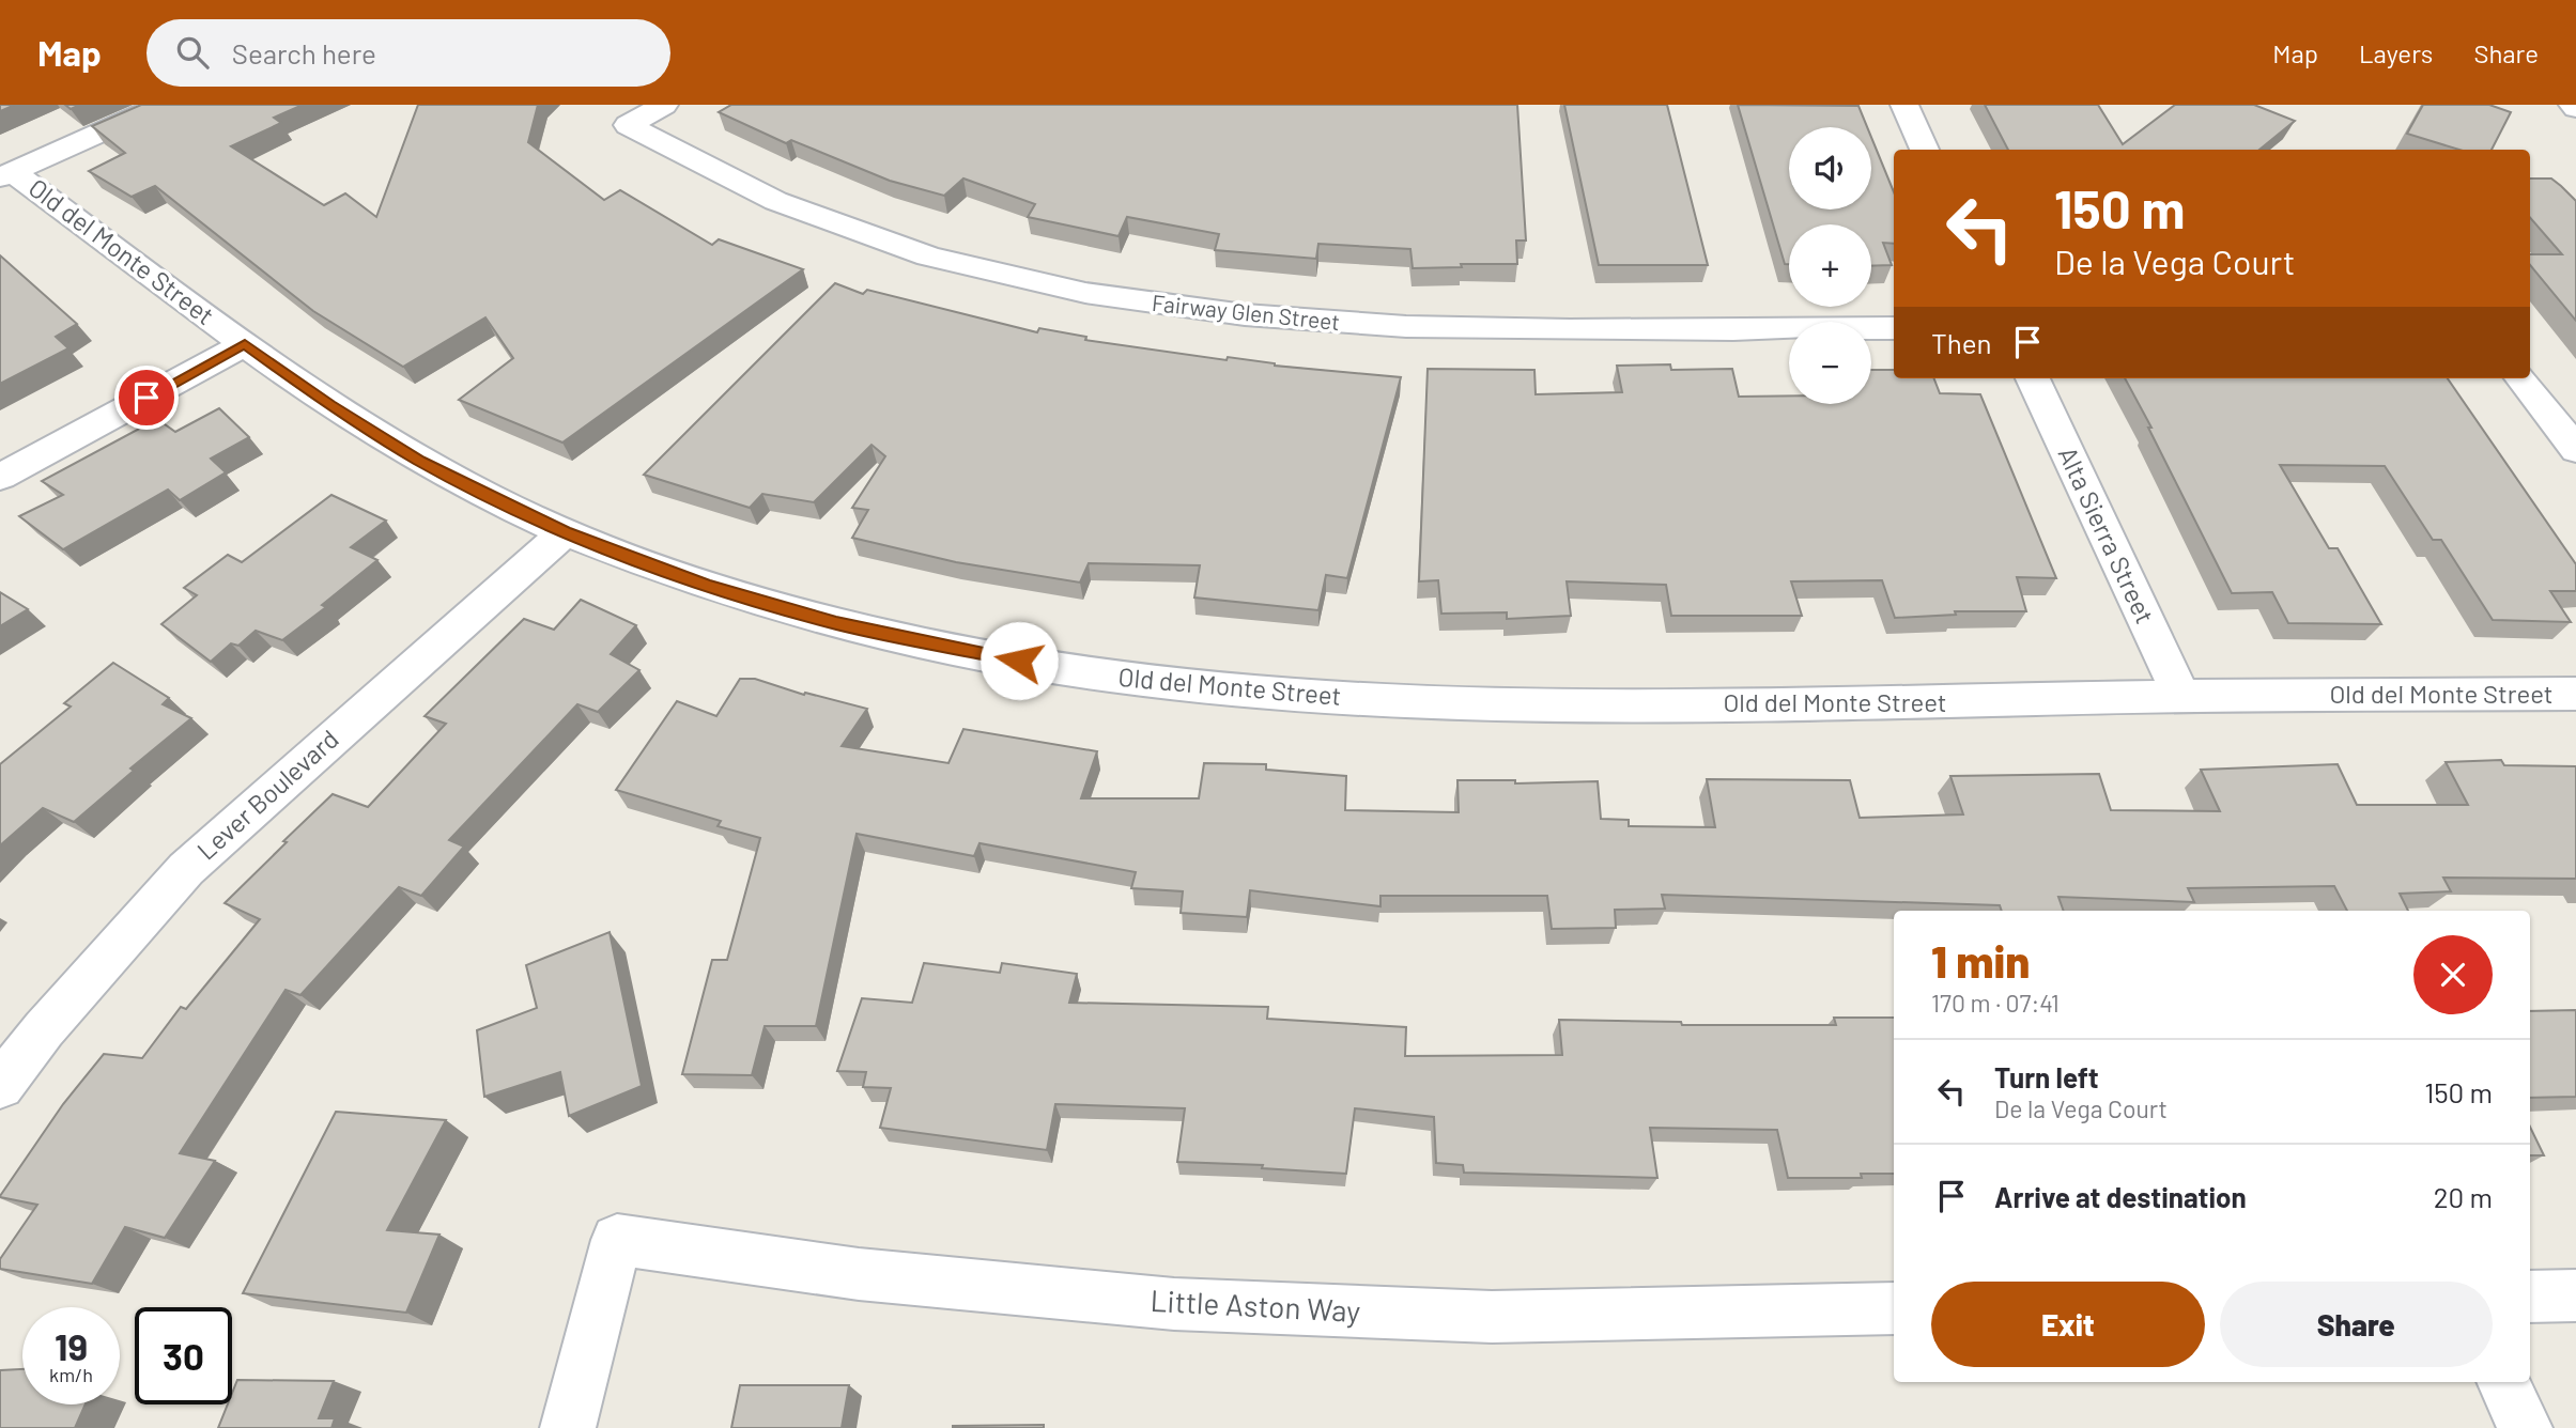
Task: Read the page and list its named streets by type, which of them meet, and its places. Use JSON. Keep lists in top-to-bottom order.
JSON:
{
  "streets": {
    "street": [
      "Old del Monte Street",
      "Fairway Glen Street",
      "Alta Sierra Street",
      "Lever Boulevard",
      "Little Aston Way"
    ]
  },
  "crossings": [
    ["Old del Monte Street", "Alta Sierra Street"],
    ["Old del Monte Street", "Lever Boulevard"]
  ],
  "page": {
    "header": "Map",
    "search": "Search here",
    "nav": ["Map", "Layers", "Share"],
    "map_buttons": ["+", "−"],
    "turn": ["150 m", "De la Vega Court"],
    "then": "Then",
    "heading": ["1 min", "170 m · 07:41"],
    "list": [
      {
        "name": "Turn left",
        "note": "De la Vega Court",
        "value": "150 m"
      },
      {
        "name": "Arrive at destination",
        "value": "20 m"
      }
    ],
    "buttons": ["Exit", "Share"],
    "speed": "19 km/h",
    "limit": "30"
  }
}
